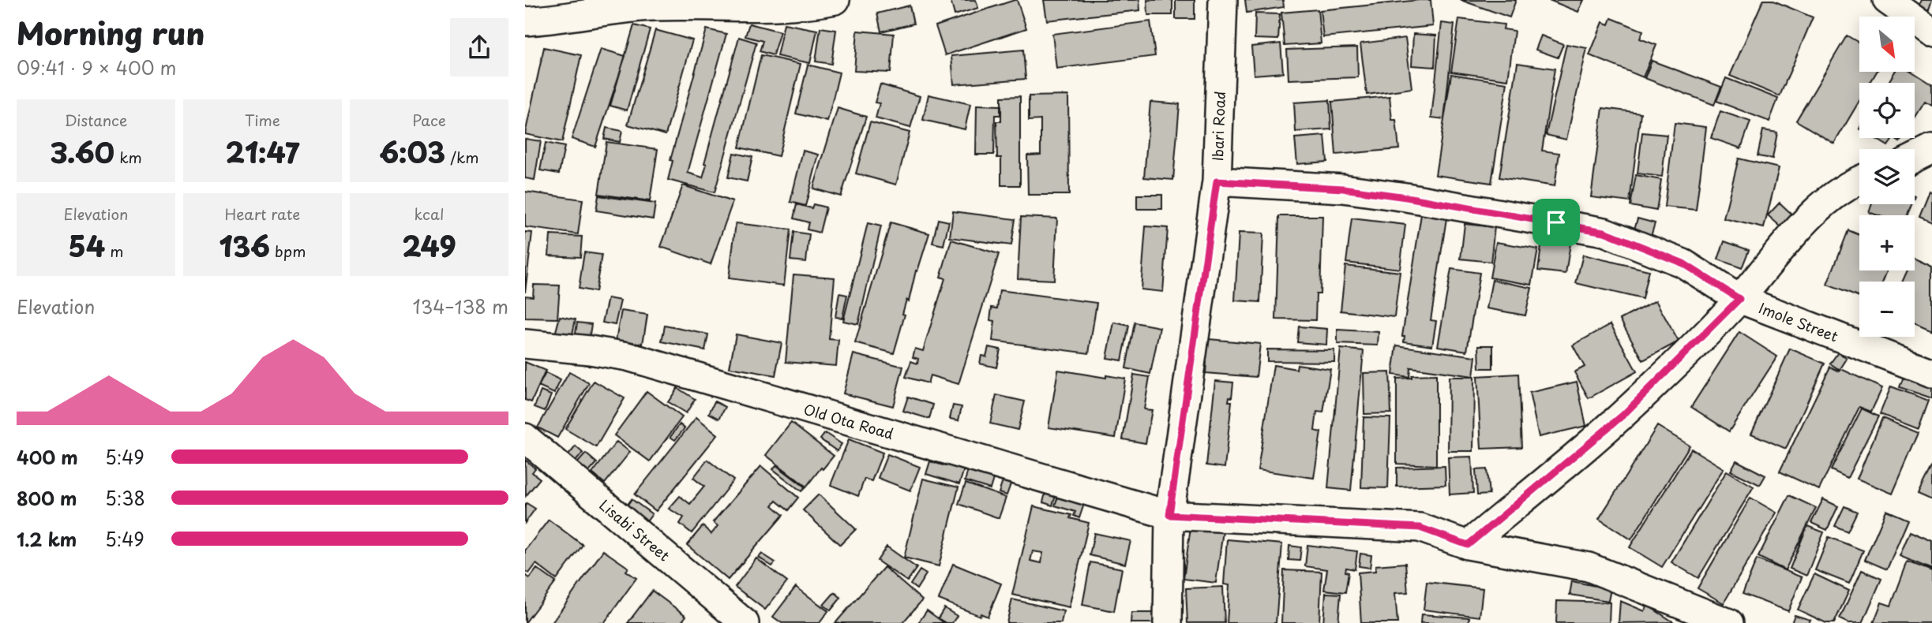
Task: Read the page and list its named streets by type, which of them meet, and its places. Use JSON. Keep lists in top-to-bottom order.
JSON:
{
  "streets": {
    "street": [
      "Ibari Road",
      "Imole Street",
      "Old Ota Road",
      "Lisabi Street"
    ]
  },
  "crossings": [
    ["Ibari Road", "Imole Street"],
    ["Ibari Road", "Old Ota Road"]
  ],
  "north": "bottom right",
  "page": {
    "heading": ["Morning run", "09:41 · 9 × 400 m"],
    "map_buttons": ["+", "−"],
    "stats": [
      ["Distance", "3.60 km"],
      ["Time", "21:47"],
      ["Pace", "6:03 /km"],
      ["Elevation", "54 m"],
      ["Heart rate", "136 bpm"],
      ["kcal", "249"]
    ],
    "chart": ["Elevation", "134–138 m"],
    "list": [
      {
        "name": "400 m",
        "note": "5:49"
      },
      {
        "name": "800 m",
        "note": "5:38"
      },
      {
        "name": "1.2 km",
        "note": "5:49"
      }
    ]
  }
}
